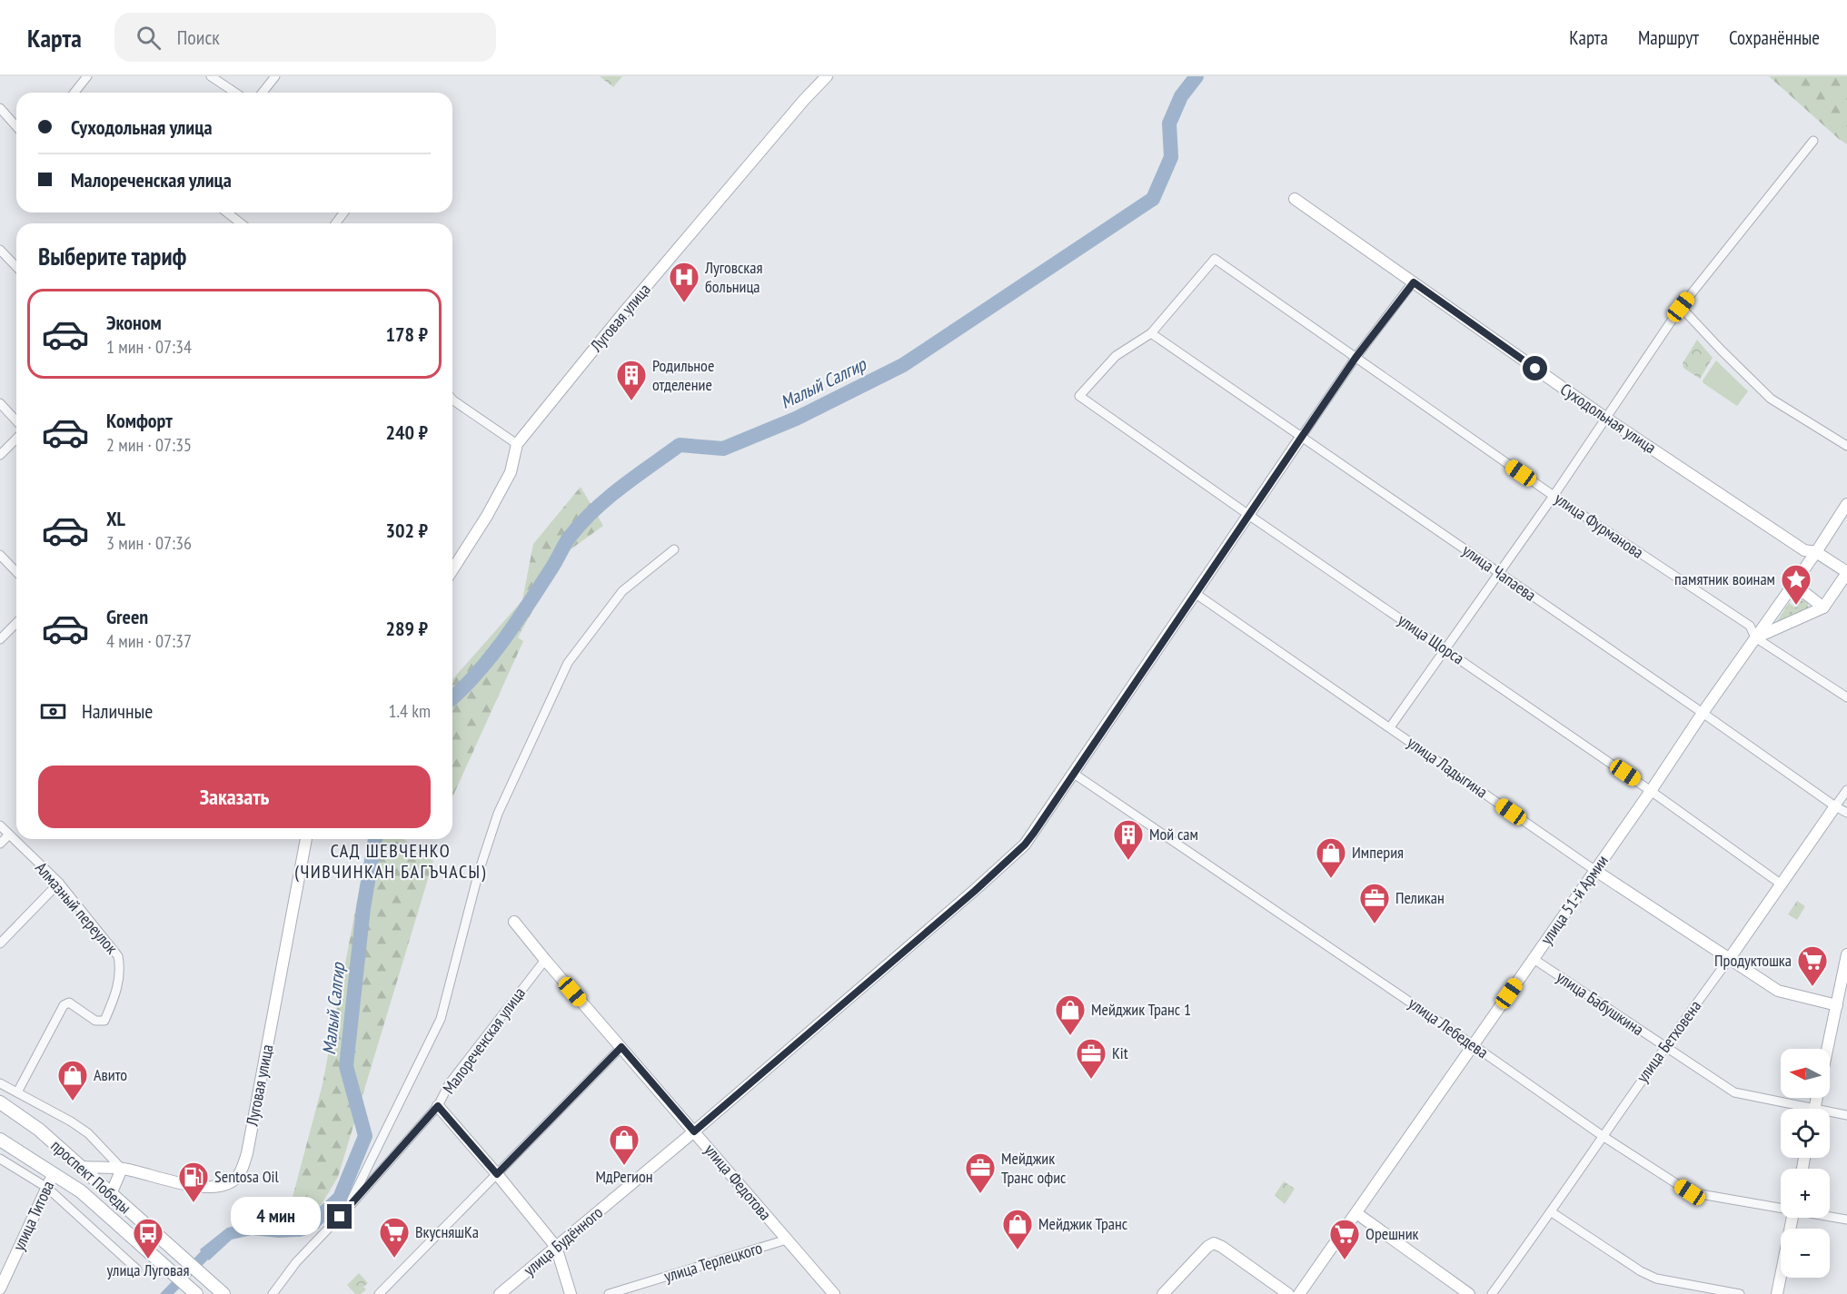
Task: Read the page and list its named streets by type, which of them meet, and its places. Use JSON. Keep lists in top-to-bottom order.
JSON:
{
  "streets": {
    "main road": ["проспект Победы"],
    "street": [
      "Луговая улица",
      "Суходольная улица",
      "улица Фурманова",
      "улица Чапаева",
      "улица Щорса",
      "улица Ладыгина",
      "улица 51-й Армии",
      "Алмазный переулок",
      "улица Бабушкина",
      "улица Лебедева",
      "Малореченская улица",
      "улица Бетховена",
      "улица Федотова",
      "улица Титова",
      "улица Будённого",
      "улица Терлецкого"
    ]
  },
  "crossings": [
    ["Луговая улица", "проспект Победы"],
    ["Суходольная улица", "улица 51-й Армии"],
    ["Суходольная улица", "улица Будённого"],
    ["улица Фурманова", "улица Чапаева"],
    ["улица Фурманова", "улица Щорса"],
    ["улица Фурманова", "улица 51-й Армии"],
    ["улица Фурманова", "улица Будённого"],
    ["улица Чапаева", "улица Щорса"],
    ["улица Чапаева", "улица 51-й Армии"],
    ["улица Чапаева", "улица Бетховена"],
    ["улица Чапаева", "улица Будённого"],
    ["улица Щорса", "улица 51-й Армии"],
    ["улица Щорса", "улица Бетховена"],
    ["улица Щорса", "улица Будённого"],
    ["улица Ладыгина", "улица 51-й Армии"],
    ["улица Ладыгина", "улица Бетховена"],
    ["улица Ладыгина", "улица Будённого"],
    ["улица 51-й Армии", "улица Бабушкина"],
    ["улица 51-й Армии", "улица Лебедева"],
    ["улица Бабушкина", "улица Бетховена"],
    ["улица Лебедева", "улица Бетховена"],
    ["улица Лебедева", "улица Будённого"],
    ["Малореченская улица", "улица Федотова"],
    ["проспект Победы", "улица Титова"],
    ["улица Федотова", "улица Будённого"],
    ["улица Федотова", "улица Терлецкого"]
  ],
  "districts": ["САД ШЕВЧЕНКО (ЧИВЧИНКАН БАГЪЧАСЫ)"],
  "water": ["Малый Салгир"],
  "places": {
    "hospital": ["Луговская больница"],
    "building": ["Родильное отделение", "Мой сам"],
    "place": ["памятник воинам"],
    "shop": [
      "Империя",
      "Мейджик Транс 1",
      "Авито",
      "МдРегион",
      "Мейджик Транс"
    ],
    "office": ["Пеликан", "Kit", "Мейджик Транс офис"],
    "supermarket": ["Продуктошка", "ВкусняшКа", "Орешник"],
    "fuel station": ["Sentosa Oil"],
    "bus stop": ["улица Луговая"]
  },
  "north": "left",
  "page": {
    "header": "Карта",
    "search": "Поиск",
    "nav": ["Карта", "Маршрут", "Сохранённые"],
    "banner": ["Суходольная улица", "Малореченская улица"],
    "heading": "Выберите тариф",
    "list": [
      {
        "name": "Эконом",
        "note": "1 мин · 07:34",
        "value": "178 ₽"
      },
      {
        "name": "Комфорт",
        "note": "2 мин · 07:35",
        "value": "240 ₽"
      },
      {
        "name": "XL",
        "note": "3 мин · 07:36",
        "value": "302 ₽"
      },
      {
        "name": "Green",
        "note": "4 мин · 07:37",
        "value": "289 ₽"
      }
    ],
    "pay": ["Наличные", "1.4 km"],
    "buttons": "Заказать",
    "map_buttons": ["+", "−"],
    "bubble": "4 мин"
  }
}
